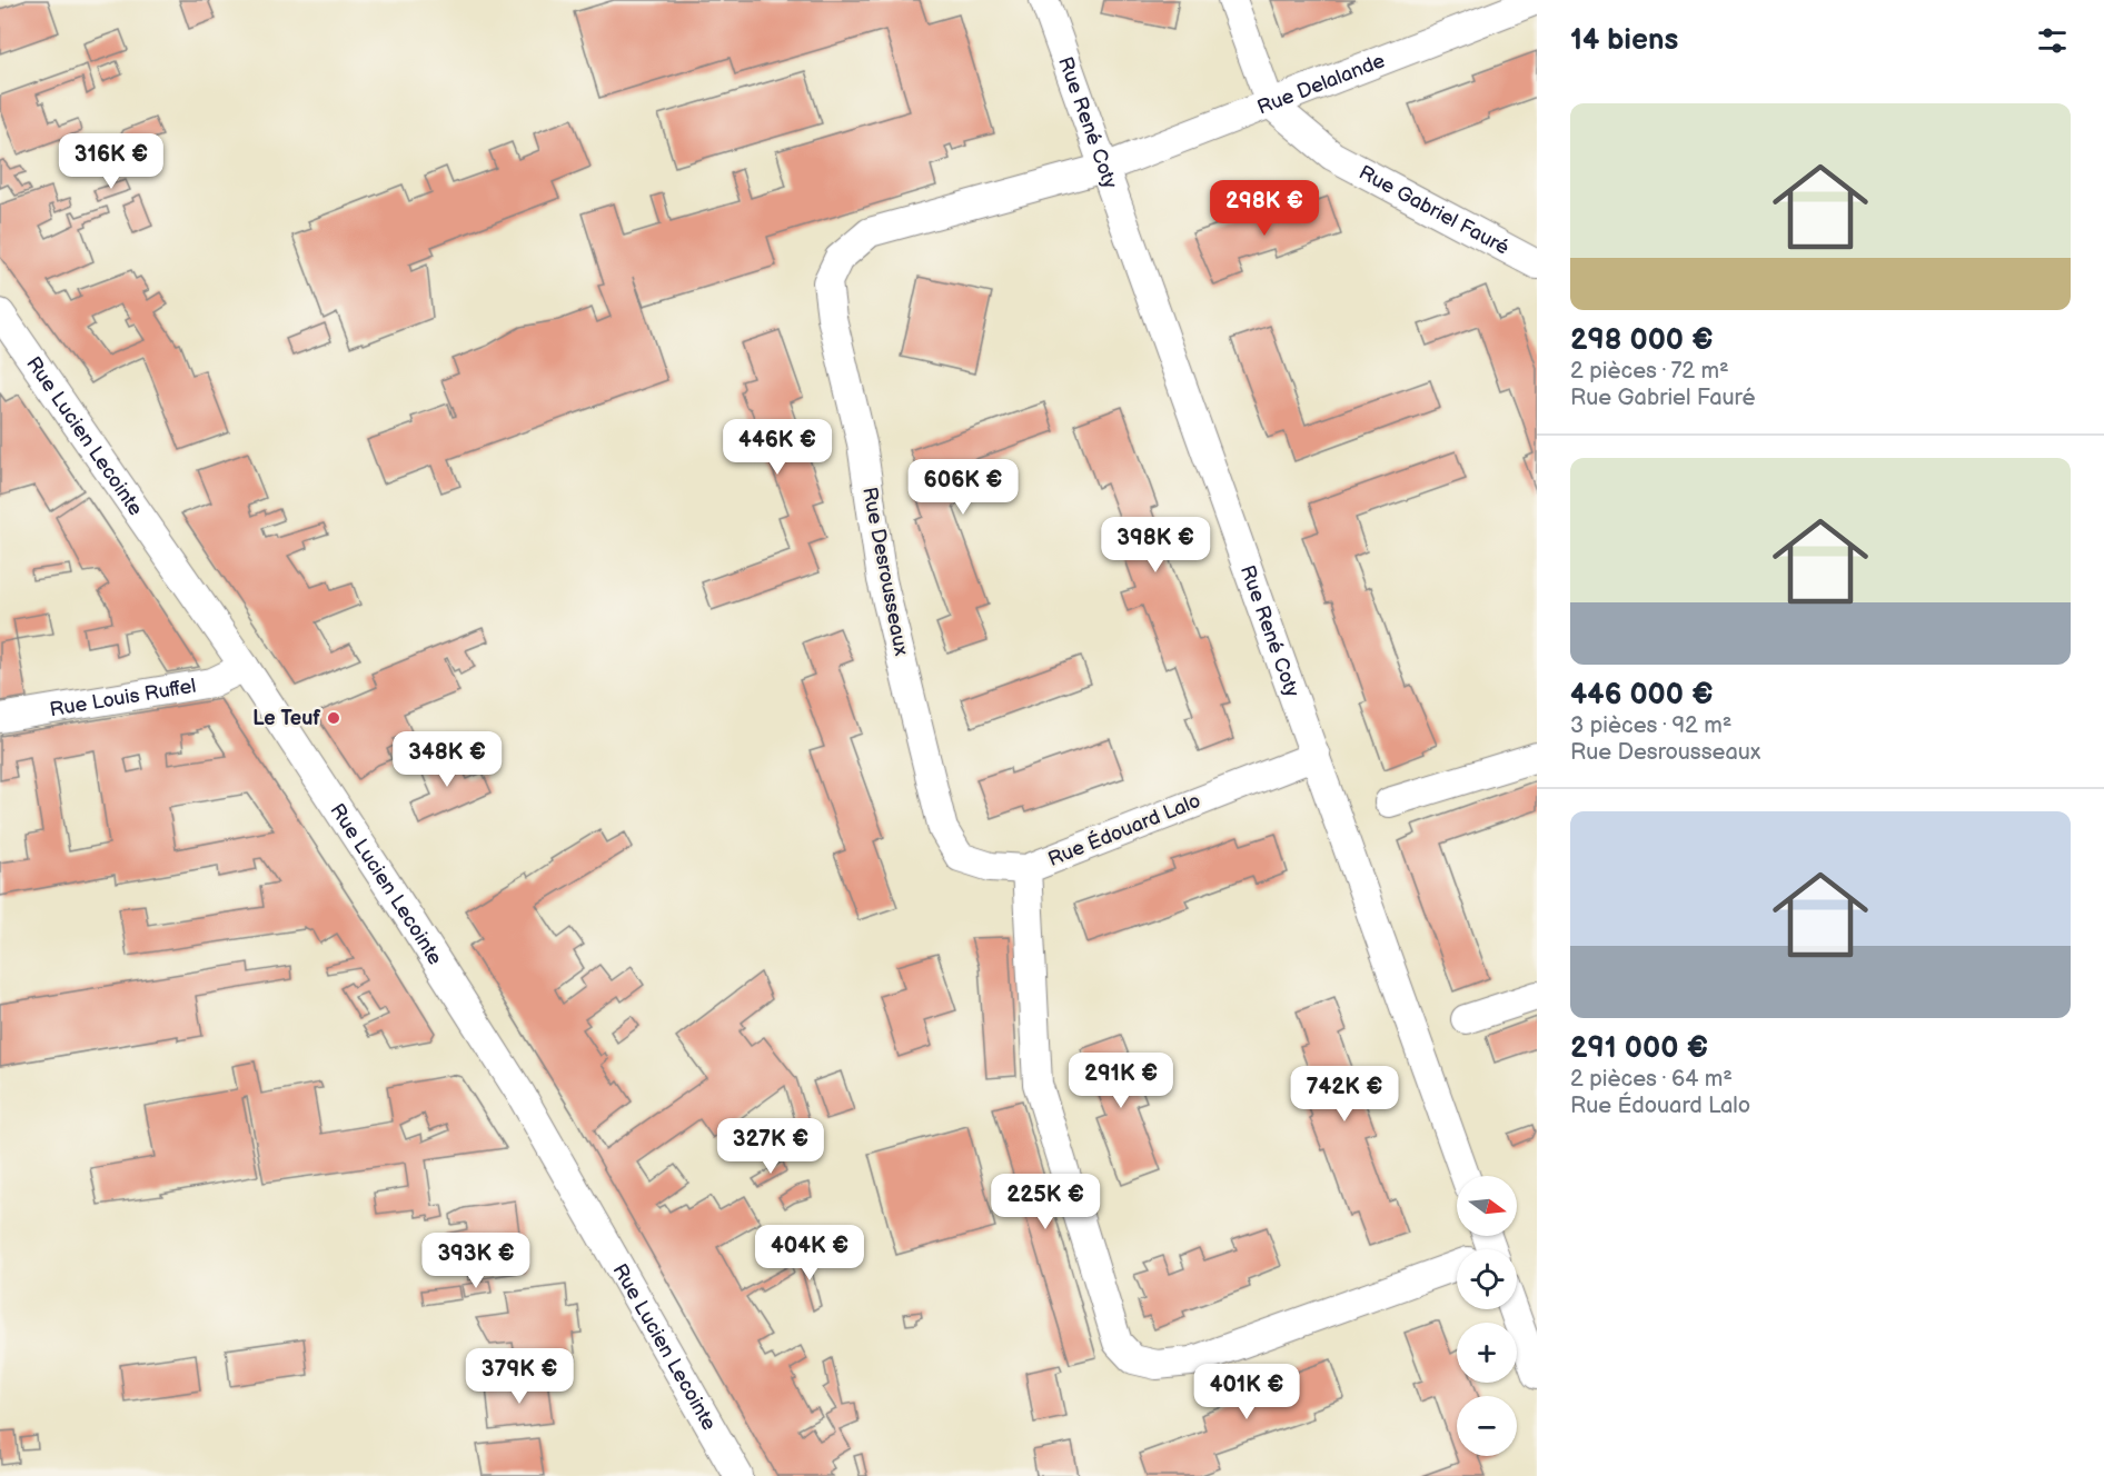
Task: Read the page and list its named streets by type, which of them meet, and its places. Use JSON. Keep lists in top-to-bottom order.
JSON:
{
  "streets": {
    "street": [
      "Rue Delalande",
      "Rue René Coty",
      "Rue Gabriel Fauré",
      "Rue Lucien Lecointe",
      "Rue Desrousseaux",
      "Rue Louis Ruffel",
      "Rue Édouard Lalo"
    ]
  },
  "crossings": [
    ["Rue Delalande", "Rue René Coty"],
    ["Rue Delalande", "Rue Gabriel Fauré"],
    ["Rue Delalande", "Rue Desrousseaux"],
    ["Rue René Coty", "Rue Desrousseaux"],
    ["Rue René Coty", "Rue Édouard Lalo"],
    ["Rue Lucien Lecointe", "Rue Louis Ruffel"],
    ["Rue Desrousseaux", "Rue Édouard Lalo"]
  ],
  "places": ["Le Teuf"],
  "north": "right",
  "page": {
    "heading": "14 biens",
    "list": [
      {
        "name": "298 000 €",
        "note": "2 pièces · 72 m² · Rue Gabriel Fauré"
      },
      {
        "name": "446 000 €",
        "note": "3 pièces · 92 m² · Rue Desrousseaux"
      },
      {
        "name": "291 000 €",
        "note": "2 pièces · 64 m² · Rue Édouard Lalo"
      }
    ],
    "price": [
      "316K €",
      "298K €",
      "446K €",
      "606K €",
      "398K €",
      "348K €",
      "291K €",
      "742K €",
      "327K €",
      "225K €",
      "404K €",
      "393K €",
      "379K €",
      "401K €"
    ],
    "map_buttons": ["+", "−"]
  }
}
